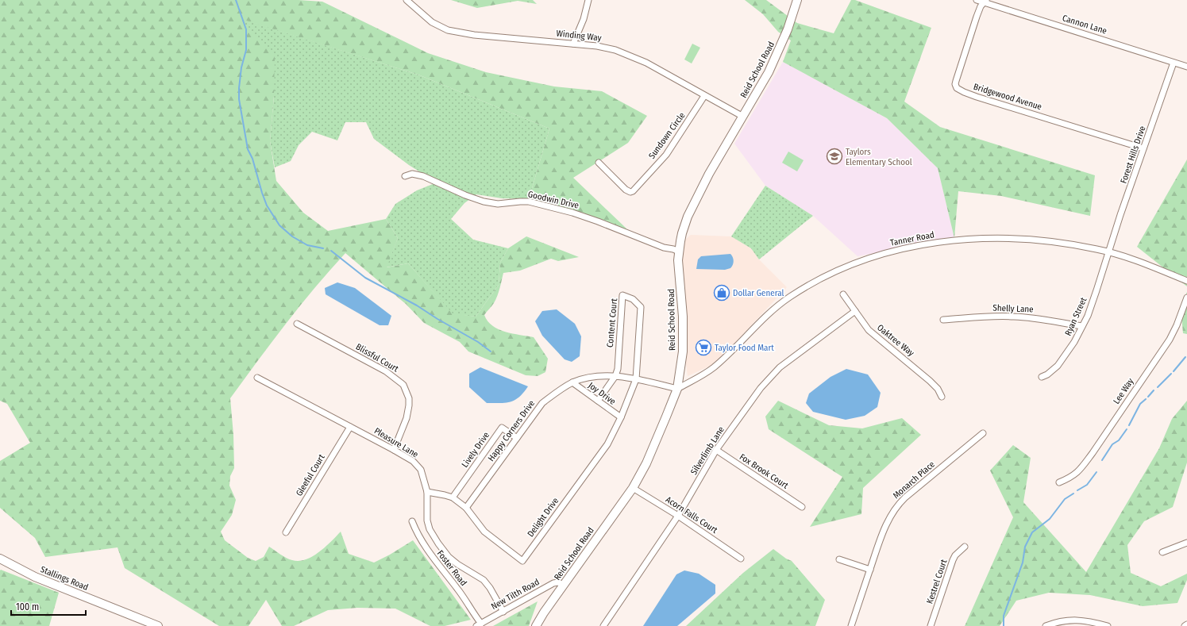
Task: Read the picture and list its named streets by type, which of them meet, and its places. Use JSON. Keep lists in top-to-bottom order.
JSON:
{
  "streets": {
    "street": [
      "Cannon Lane",
      "Winding Way",
      "Reid School Road",
      "Bridgewood Avenue",
      "Sundown Circle",
      "Forest Hills Drive",
      "Goodwin Drive",
      "Tanner Road",
      "Shelly Lane",
      "Ryan Street",
      "Content Court",
      "Oaktree Way",
      "Blissful Court",
      "Lee Way",
      "Joy Drive",
      "Happy Corners Drive",
      "Pleasure Lane",
      "Lively Drive",
      "Silverlimb Lane",
      "Fox Brook Court",
      "Gleeful Court",
      "Monarch Place",
      "Acorn Falls Court",
      "Delight Drive",
      "Foster Road",
      "Stallings Road",
      "Kestrel Court",
      "New Tilth Road"
    ]
  },
  "crossings": [
    ["Cannon Lane", "Bridgewood Avenue"],
    ["Cannon Lane", "Forest Hills Drive"],
    ["Winding Way", "Reid School Road"],
    ["Winding Way", "Sundown Circle"],
    ["Reid School Road", "Goodwin Drive"],
    ["Reid School Road", "Tanner Road"],
    ["Reid School Road", "Happy Corners Drive"],
    ["Reid School Road", "Acorn Falls Court"],
    ["Reid School Road", "New Tilth Road"],
    ["Bridgewood Avenue", "Forest Hills Drive"],
    ["Forest Hills Drive", "Tanner Road"],
    ["Forest Hills Drive", "Ryan Street"],
    ["Tanner Road", "Ryan Street"],
    ["Tanner Road", "Happy Corners Drive"],
    ["Shelly Lane", "Ryan Street"],
    ["Content Court", "Joy Drive"],
    ["Content Court", "Happy Corners Drive"],
    ["Content Court", "Delight Drive"],
    ["Oaktree Way", "Silverlimb Lane"],
    ["Blissful Court", "Pleasure Lane"],
    ["Joy Drive", "Happy Corners Drive"],
    ["Joy Drive", "Delight Drive"],
    ["Happy Corners Drive", "Lively Drive"],
    ["Happy Corners Drive", "Delight Drive"],
    ["Pleasure Lane", "Gleeful Court"],
    ["Pleasure Lane", "Delight Drive"],
    ["Pleasure Lane", "New Tilth Road"],
    ["Lively Drive", "Delight Drive"],
    ["Silverlimb Lane", "Fox Brook Court"],
    ["Silverlimb Lane", "Acorn Falls Court"],
    ["Foster Road", "New Tilth Road"]
  ],
  "places": {
    "school or university": ["Taylors Elementary School"],
    "shop": ["Dollar General"],
    "supermarket": ["Taylor Food Mart"]
  },
  "scale_bar": "100 m"
}
